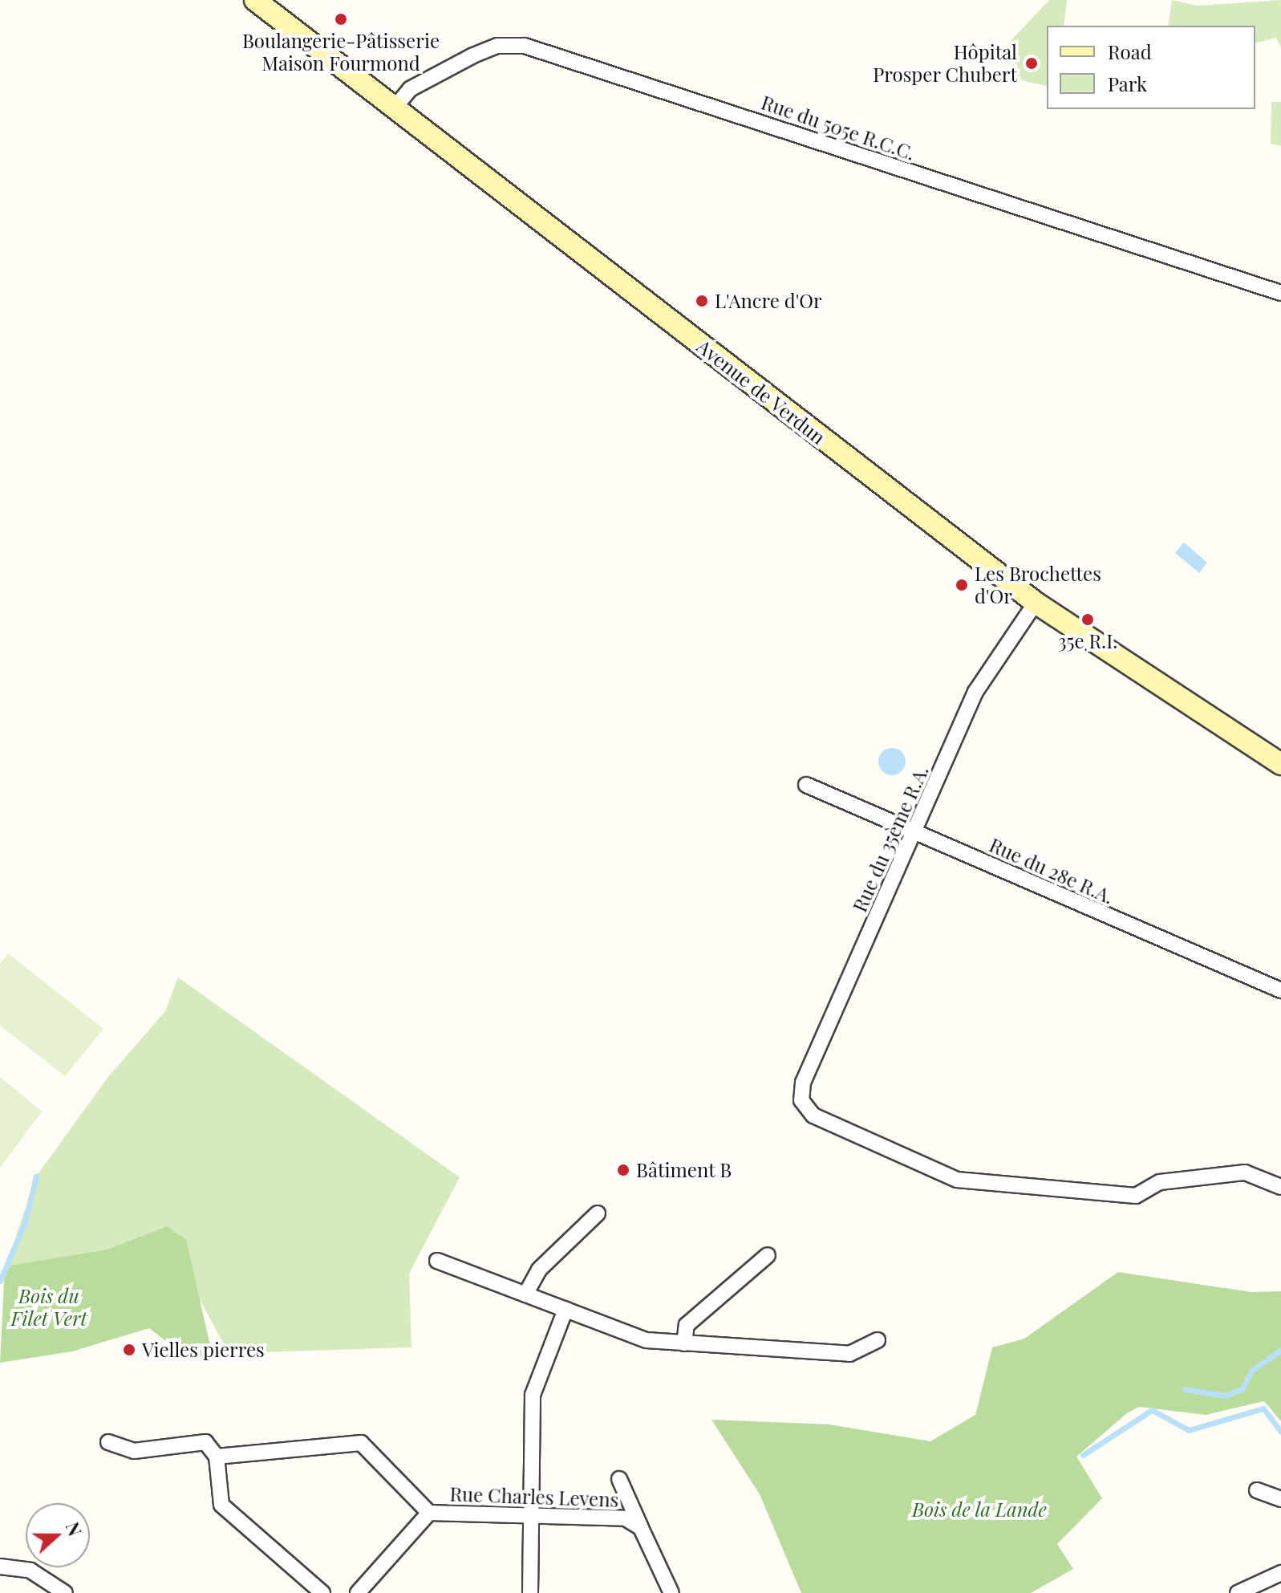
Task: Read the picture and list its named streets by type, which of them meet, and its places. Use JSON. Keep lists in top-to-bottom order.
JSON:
{
  "streets": {
    "main road": ["Avenue de Verdun"],
    "street": [
      "Rue du 505e R.C.C.",
      "Rue du 35ème R.A.",
      "Rue du 28e R.A.",
      "Rue Charles Levens"
    ]
  },
  "crossings": [
    ["Rue du 505e R.C.C.", "Avenue de Verdun"],
    ["Avenue de Verdun", "Rue du 35ème R.A."],
    ["Rue du 35ème R.A.", "Rue du 28e R.A."]
  ],
  "parks": ["Bois du Filet Vert", "Bois de la Lande"],
  "places": [
    "Boulangerie-Pâtisserie Maison Fourmond",
    "Hôpital Prosper Chubert",
    "L'Ancre d'Or",
    "Les Brochettes d'Or",
    "35e R.I.",
    "Bâtiment B",
    "Vielles pierres"
  ],
  "legend": ["Road", "Park"],
  "north": "right"
}
